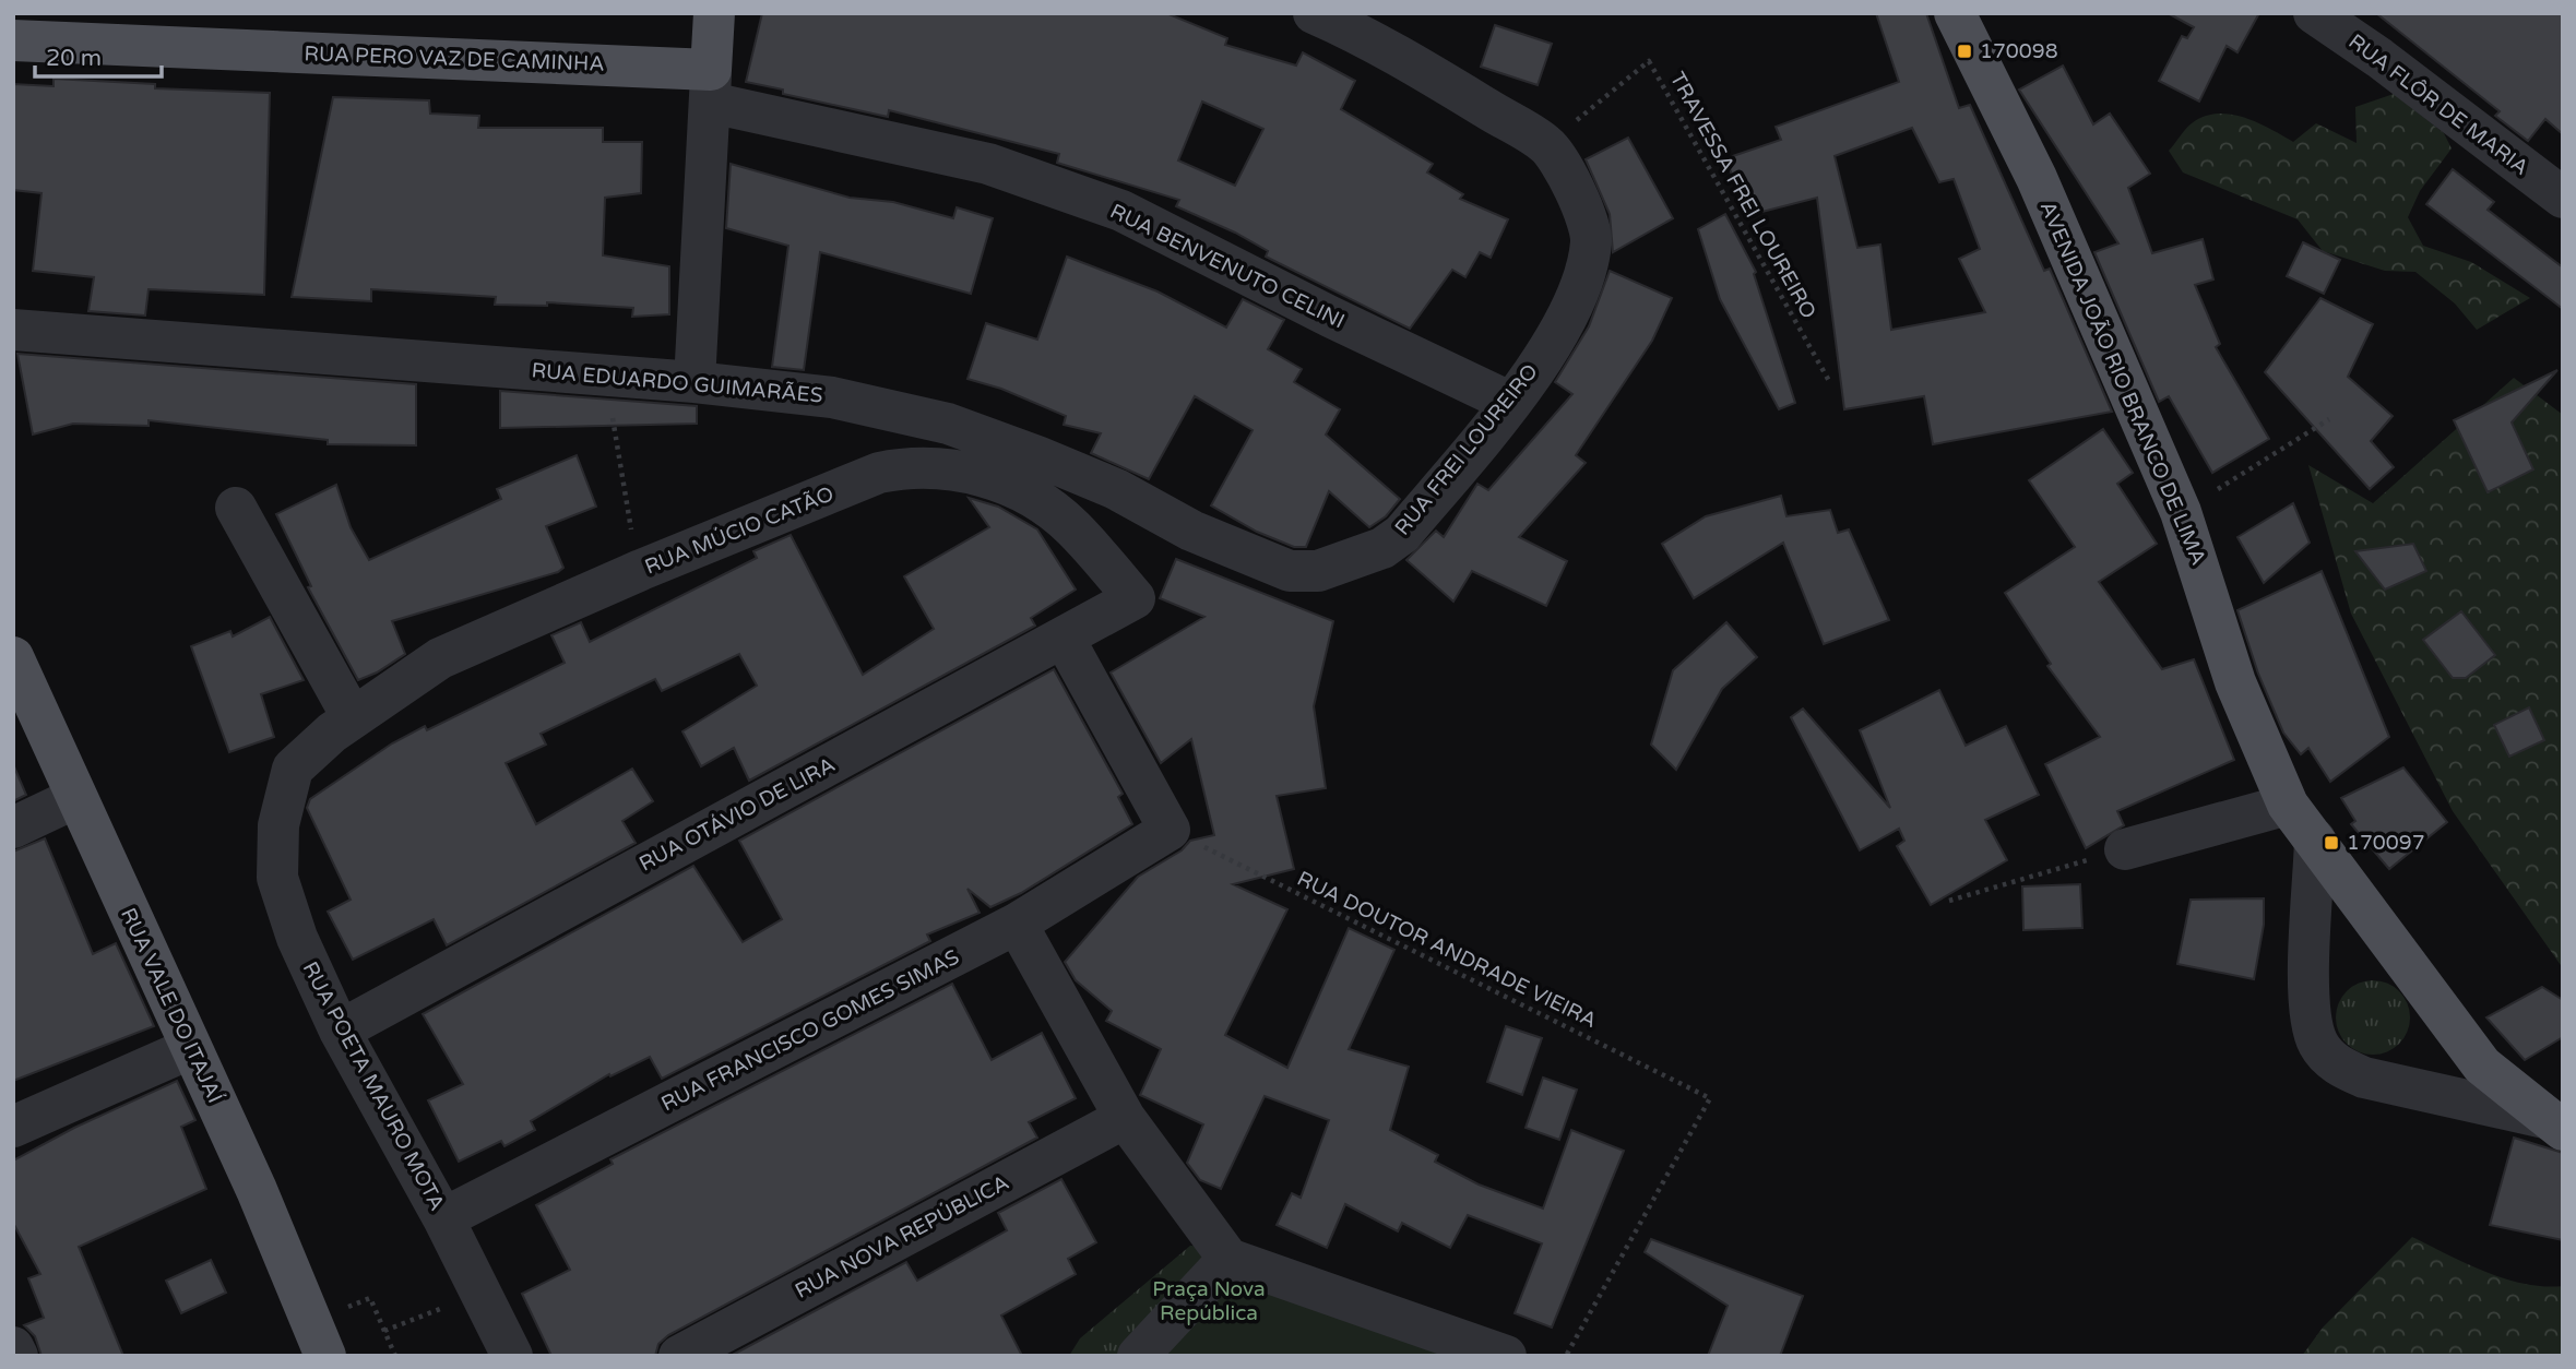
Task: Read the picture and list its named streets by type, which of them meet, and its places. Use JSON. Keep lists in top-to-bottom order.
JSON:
{
  "streets": {
    "main road": ["RUA PERO VAZ DE CAMINHA", "AVENIDA JOÃO RIO BRANCO DE LIMA", "RUA VALE DO ITAJAÍ"],
    "street": [
      "RUA FLÔR DE MARIA",
      "RUA BENVENUTO CELINI",
      "RUA EDUARDO GUIMARÃES",
      "RUA FREI LOUREIRO",
      "RUA MÚCIO CATÃO",
      "RUA OTÁVIO DE LIRA",
      "RUA FRANCISCO GOMES SIMAS",
      "RUA POETA MAURO MOTA",
      "RUA NOVA REPÚBLICA"
    ],
    "path": ["TRAVESSA FREI LOUREIRO", "RUA DOUTOR ANDRADE VIEIRA"]
  },
  "crossings": [
    ["RUA PERO VAZ DE CAMINHA", "RUA BENVENUTO CELINI"],
    ["TRAVESSA FREI LOUREIRO", "RUA FREI LOUREIRO"],
    ["RUA BENVENUTO CELINI", "RUA FREI LOUREIRO"],
    ["RUA EDUARDO GUIMARÃES", "RUA FREI LOUREIRO"],
    ["RUA MÚCIO CATÃO", "RUA OTÁVIO DE LIRA"],
    ["RUA MÚCIO CATÃO", "RUA POETA MAURO MOTA"],
    ["RUA OTÁVIO DE LIRA", "RUA POETA MAURO MOTA"],
    ["RUA DOUTOR ANDRADE VIEIRA", "RUA FRANCISCO GOMES SIMAS"],
    ["RUA FRANCISCO GOMES SIMAS", "RUA POETA MAURO MOTA"]
  ],
  "parks": ["Praça Nova República"],
  "places": {
    "transit": ["170098", "170097"]
  },
  "scale_bar": "20 m"
}
